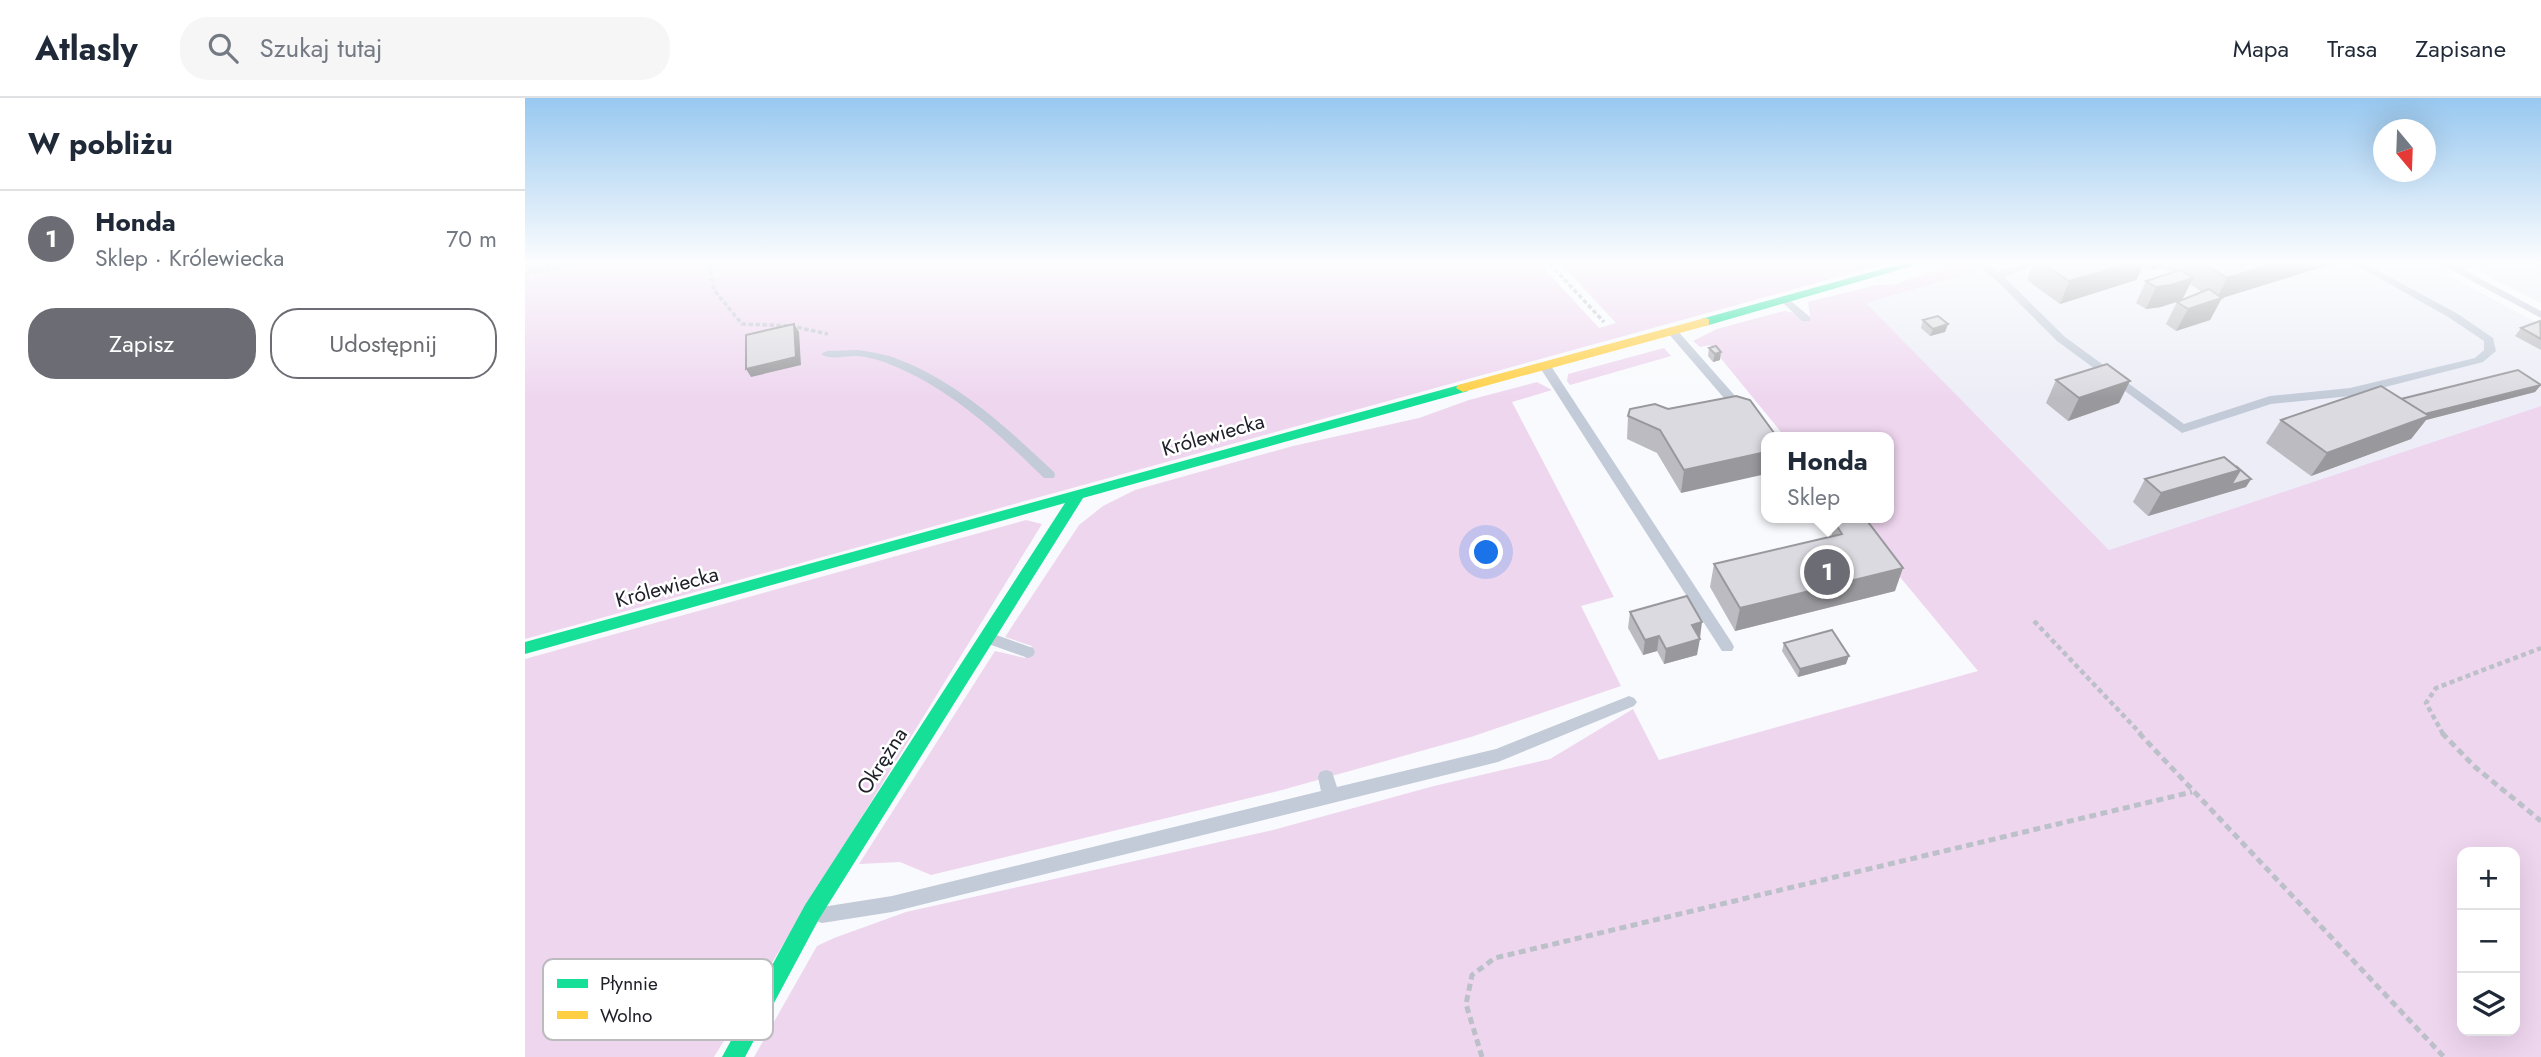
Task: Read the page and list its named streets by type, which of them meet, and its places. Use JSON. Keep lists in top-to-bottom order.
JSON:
{
  "streets": {
    "main road": ["Królewiecka", "Okrężna"]
  },
  "crossings": [
    ["Królewiecka", "Okrężna"]
  ],
  "legend": ["Płynnie", "Wolno"],
  "north": "bottom",
  "page": {
    "header": "Atlasly",
    "search": "Szukaj tutaj",
    "nav": ["Mapa", "Trasa", "Zapisane"],
    "heading": "W pobliżu",
    "list": [
      {
        "mark": "1",
        "name": "Honda",
        "note": "Sklep · Królewiecka",
        "value": "70 m"
      }
    ],
    "buttons": ["Zapisz", "Udostępnij"],
    "popup": ["Honda", "Sklep"],
    "pins": "1",
    "map_buttons": ["+", "−"]
  }
}
